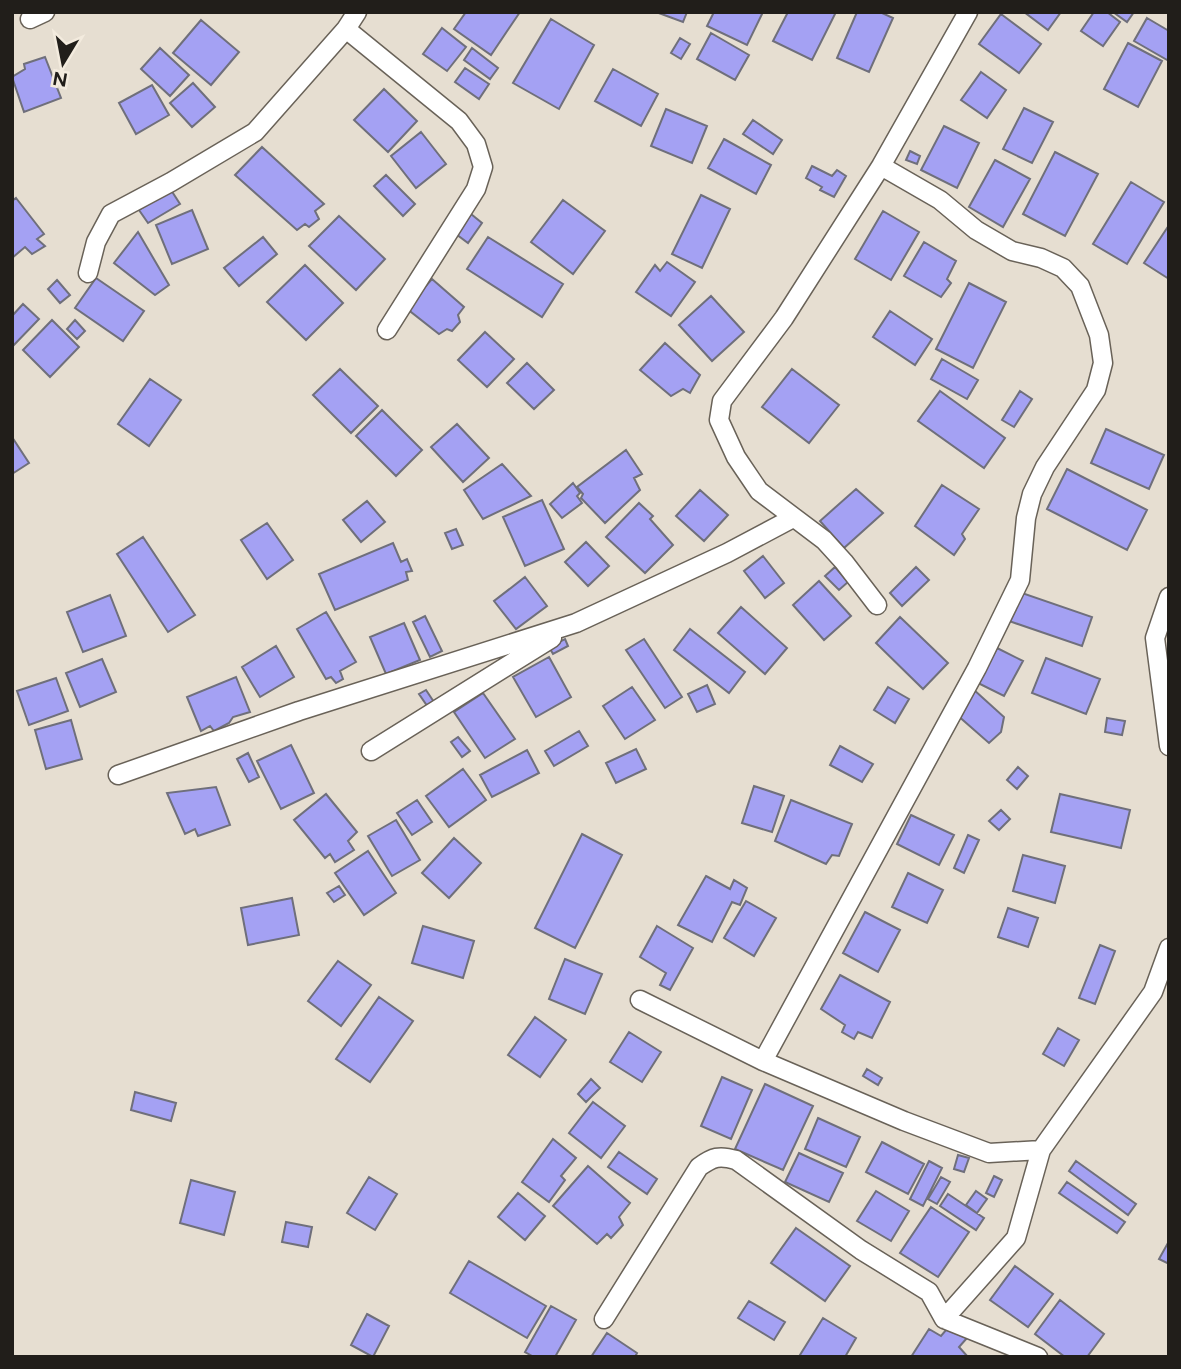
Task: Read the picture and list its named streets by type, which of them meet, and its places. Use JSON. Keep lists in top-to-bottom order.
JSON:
{
  "north": "bottom"
}
